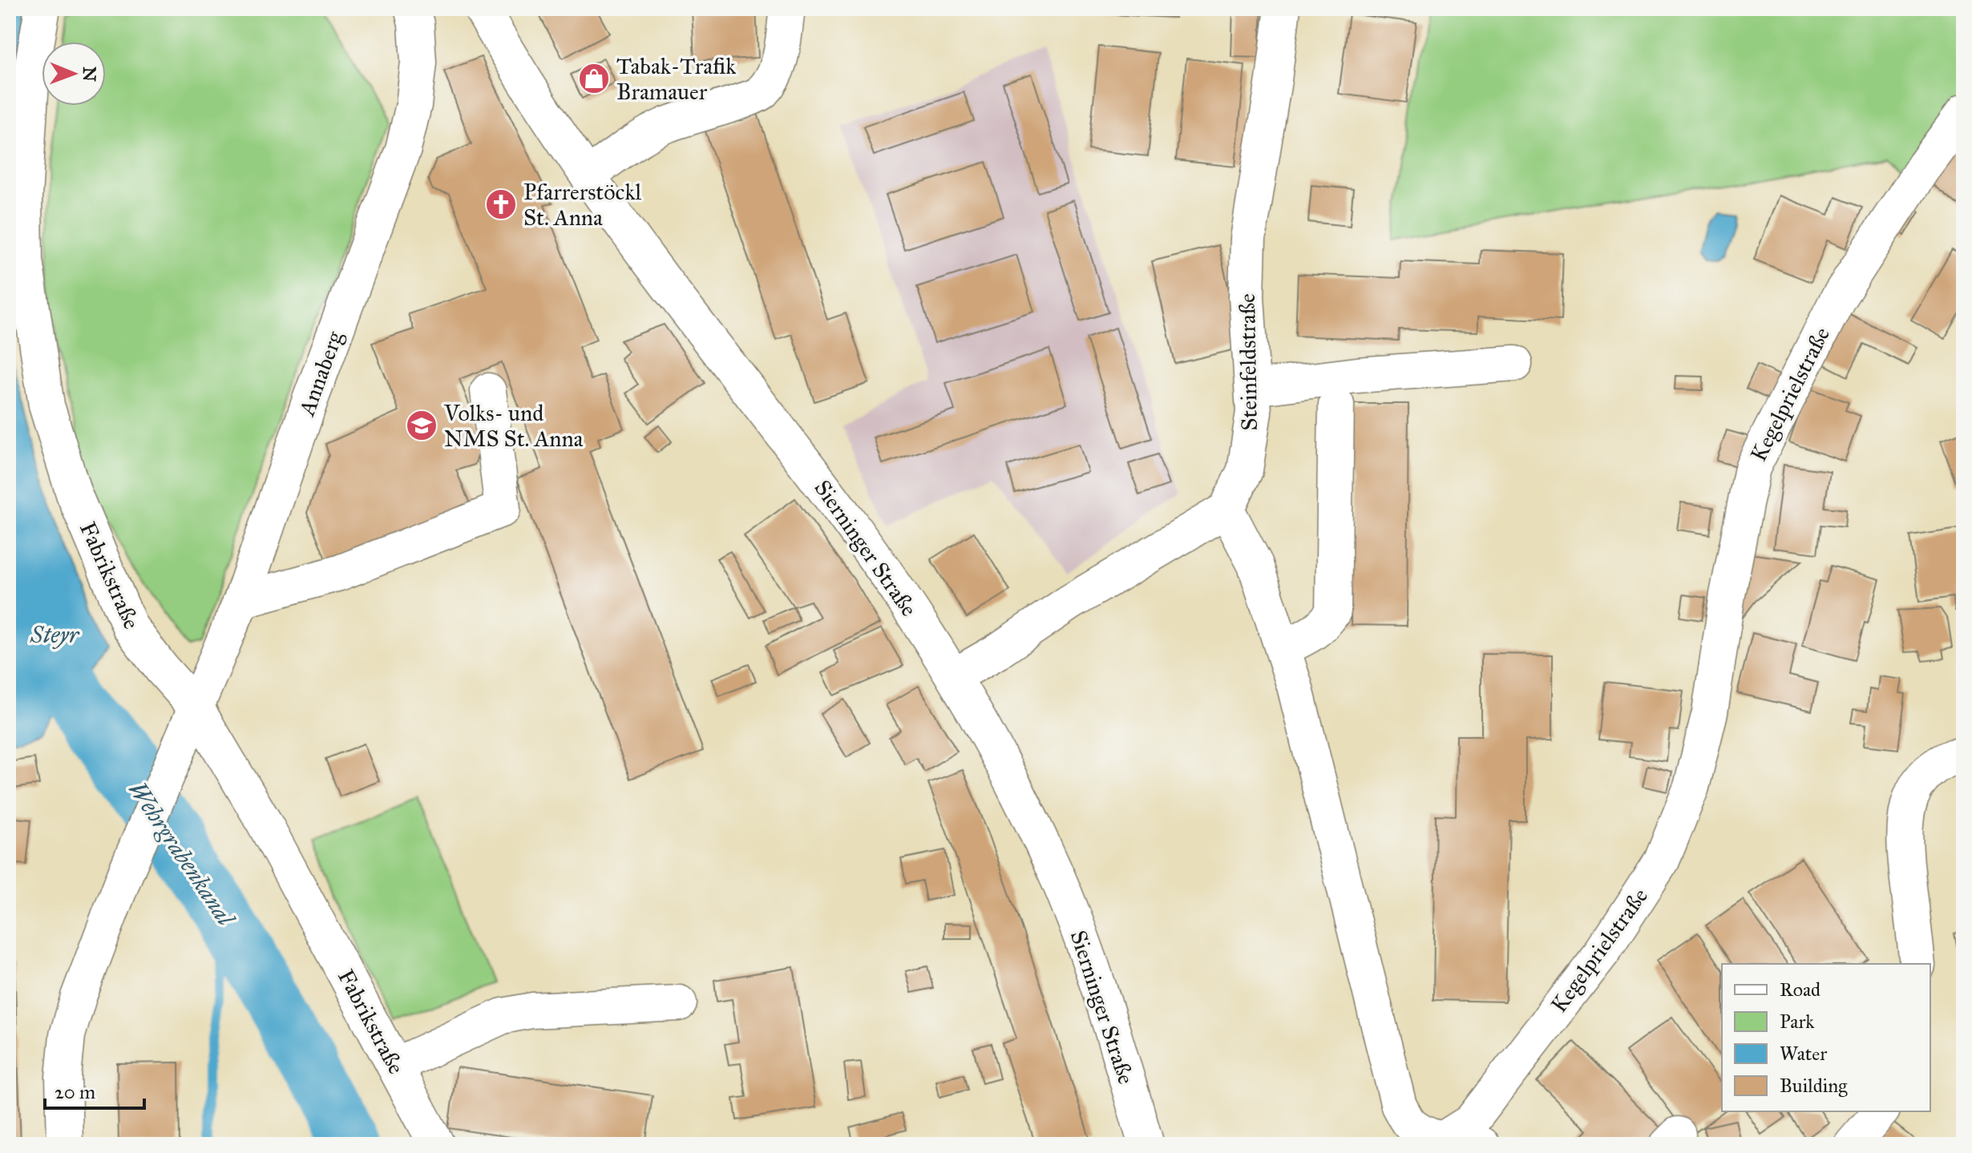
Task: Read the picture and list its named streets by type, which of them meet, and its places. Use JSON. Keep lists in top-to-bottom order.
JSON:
{
  "streets": {
    "street": [
      "Steinfeldstraße",
      "Annaberg",
      "Kegelprielstraße",
      "Sierninger Straße",
      "Fabrikstraße"
    ]
  },
  "crossings": [
    ["Annaberg", "Fabrikstraße"]
  ],
  "water": ["Steyr", "Wehrgrabenkanal"],
  "places": {
    "shop": ["Tabak-Trafik Bramauer"],
    "church": ["Pfarrerstöckl St. Anna"],
    "school or university": ["Volks- und NMS St. Anna"]
  },
  "legend": [
    "Road",
    "Park",
    "Water",
    "Building"
  ],
  "scale_bar": "20 m",
  "north": "right"
}
